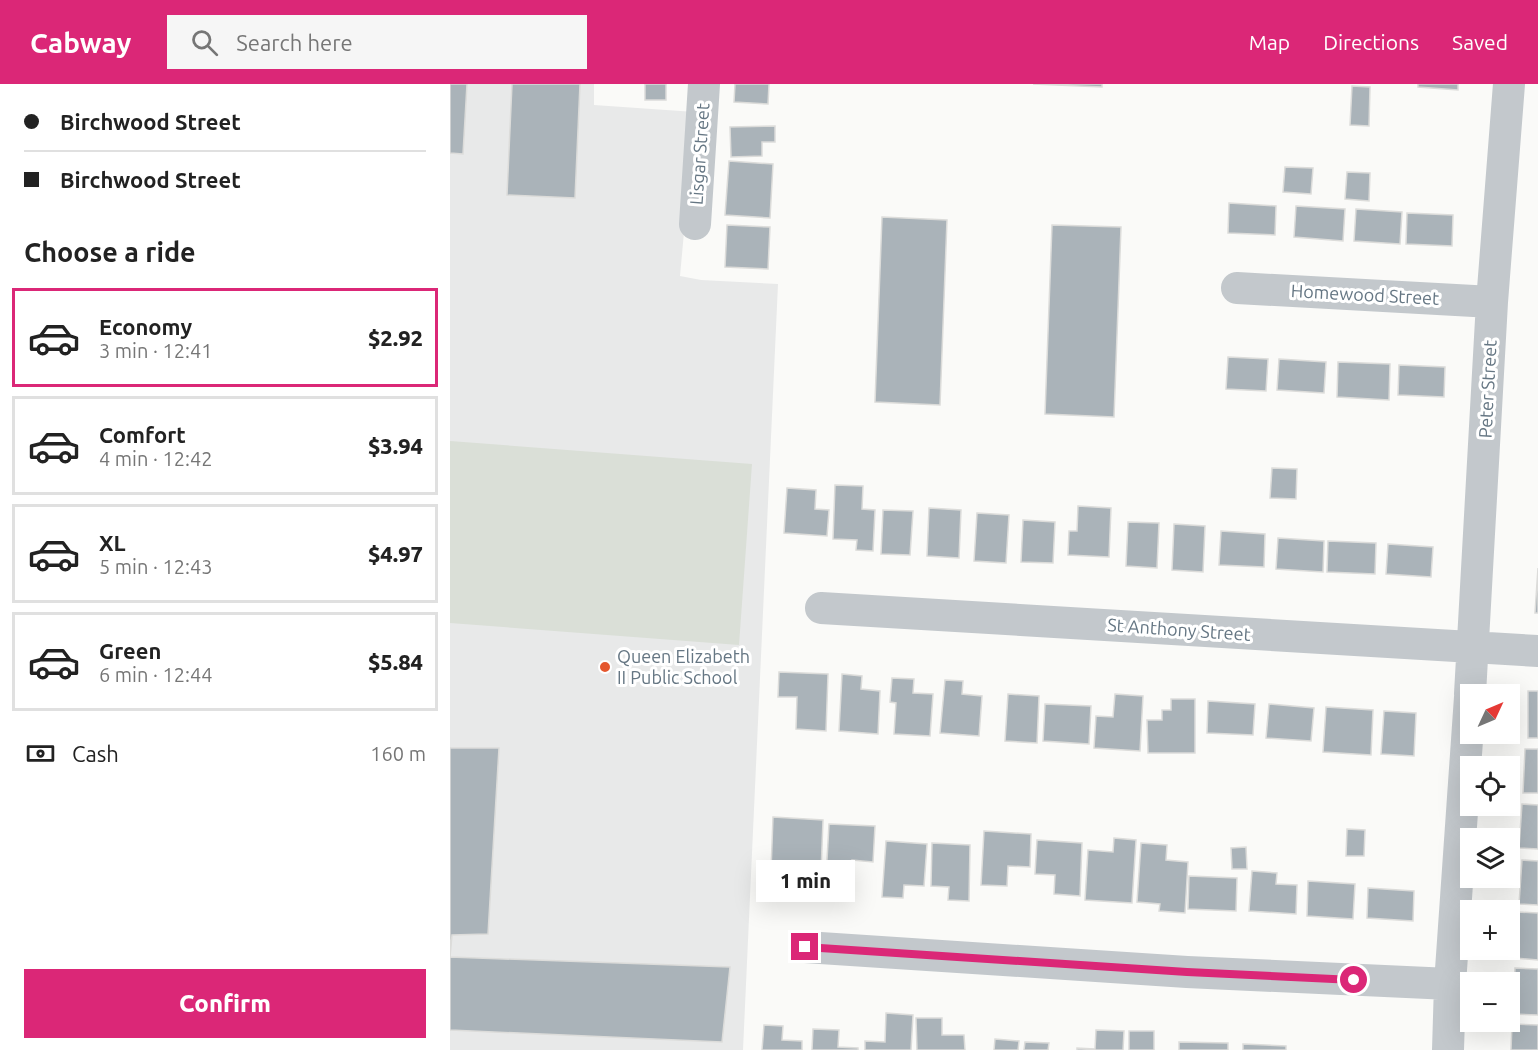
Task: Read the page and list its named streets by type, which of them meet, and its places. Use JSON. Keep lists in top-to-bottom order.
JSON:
{
  "streets": {
    "street": [
      "Lisgar Street",
      "Homewood Street",
      "Peter Street",
      "St Anthony Street"
    ]
  },
  "crossings": [
    ["Homewood Street", "Peter Street"],
    ["Peter Street", "St Anthony Street"]
  ],
  "places": ["Queen Elizabeth II Public School"],
  "north": "top right",
  "page": {
    "header": "Cabway",
    "search": "Search here",
    "nav": ["Map", "Directions", "Saved"],
    "banner": ["Birchwood Street", "Birchwood Street"],
    "heading": "Choose a ride",
    "list": [
      {
        "name": "Economy",
        "note": "3 min · 12:41",
        "value": "$2.92"
      },
      {
        "name": "Comfort",
        "note": "4 min · 12:42",
        "value": "$3.94"
      },
      {
        "name": "XL",
        "note": "5 min · 12:43",
        "value": "$4.97"
      },
      {
        "name": "Green",
        "note": "6 min · 12:44",
        "value": "$5.84"
      }
    ],
    "map_buttons": ["+", "−"],
    "pay": ["Cash", "160 m"],
    "bubble": "1 min",
    "buttons": "Confirm"
  }
}
